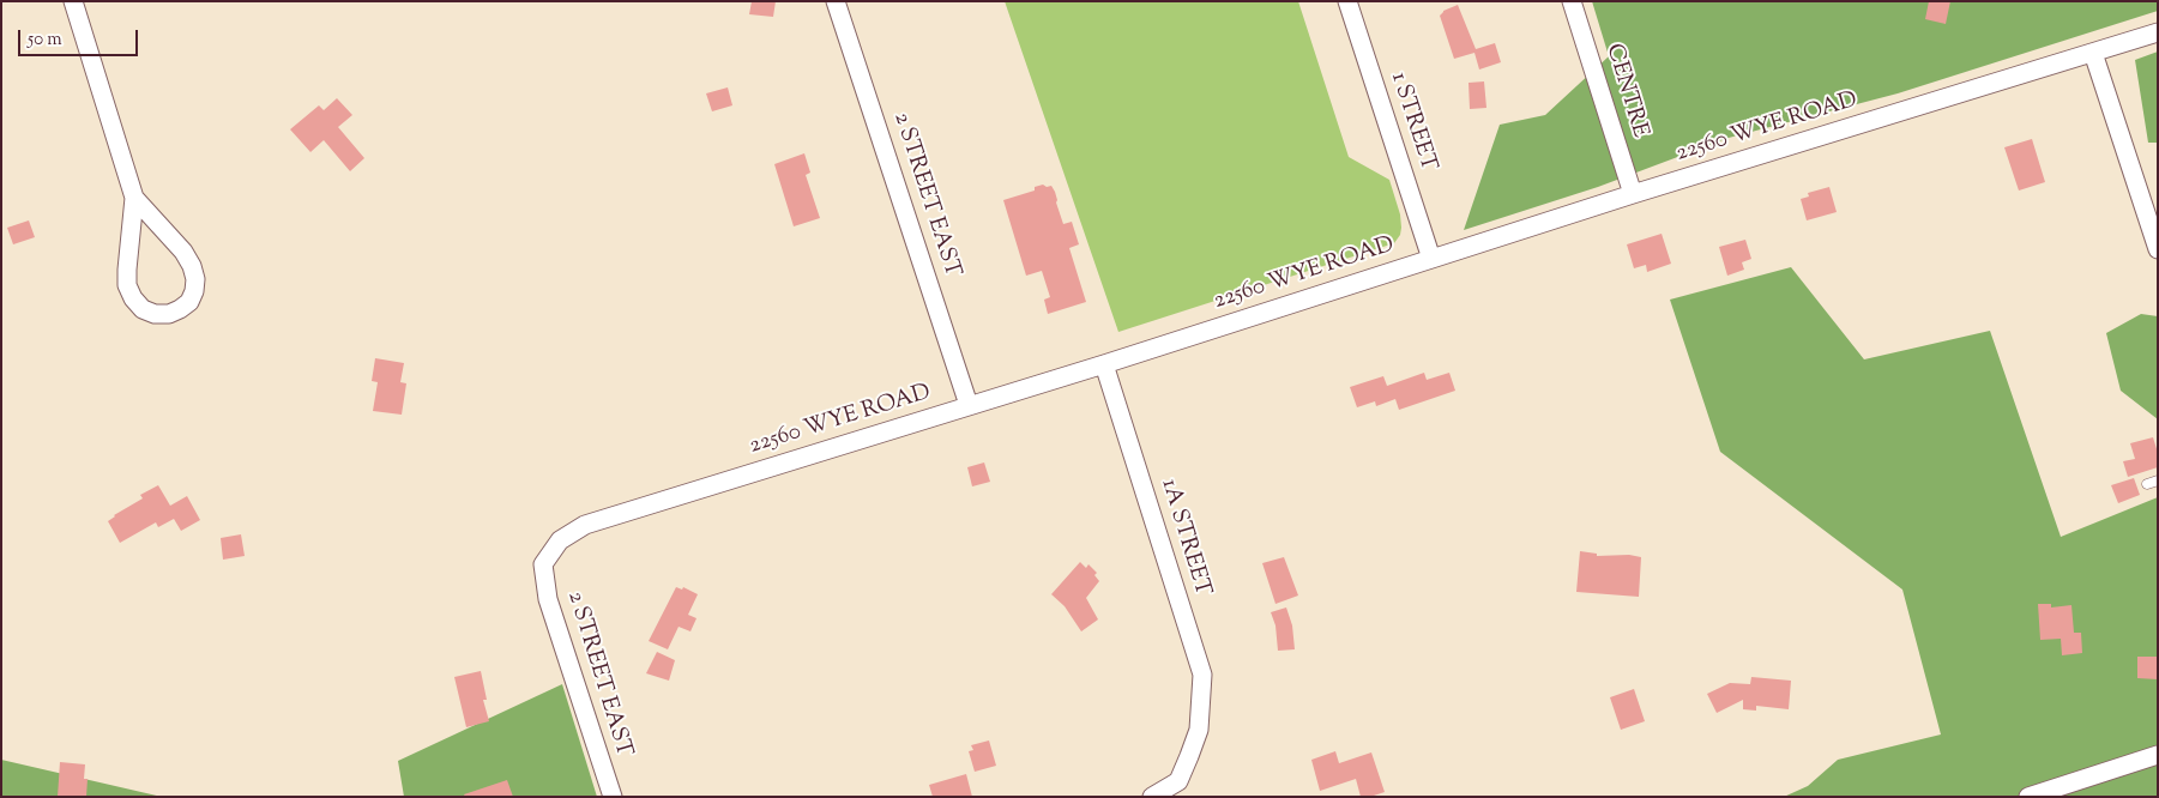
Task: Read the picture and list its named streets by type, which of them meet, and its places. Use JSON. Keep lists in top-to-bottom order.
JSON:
{
  "streets": {
    "street": [
      "CENTRE",
      "1 STREET",
      "22560 WYE ROAD",
      "2 STREET EAST",
      "1A STREET"
    ]
  },
  "crossings": [
    ["CENTRE", "22560 WYE ROAD"],
    ["1 STREET", "22560 WYE ROAD"],
    ["22560 WYE ROAD", "2 STREET EAST"],
    ["22560 WYE ROAD", "1A STREET"]
  ],
  "scale_bar": "50 m"
}
